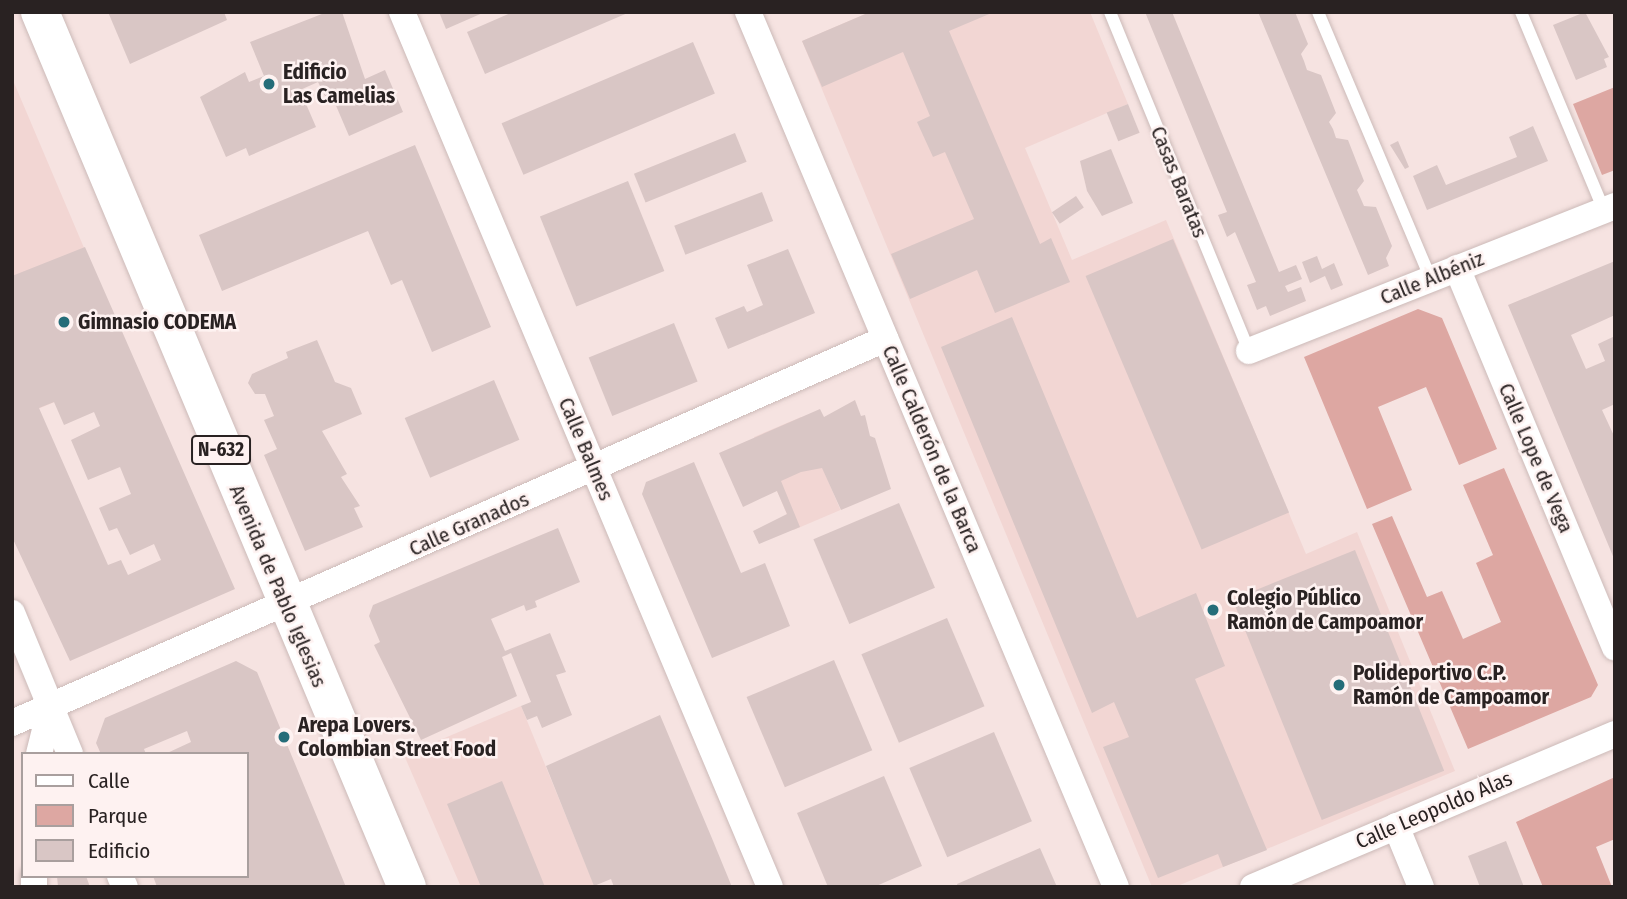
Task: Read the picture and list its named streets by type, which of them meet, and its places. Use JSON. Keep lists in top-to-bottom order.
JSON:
{
  "streets": {
    "main road": ["N-632", "Avenida de Pablo Iglesias"],
    "street": [
      "Calle Albéniz",
      "Calle Balmes",
      "Calle Calderón de la Barca",
      "Calle Lope de Vega",
      "Calle Granados",
      "Calle Leopoldo Alas"
    ],
    "lane": ["Casas Baratas"]
  },
  "crossings": [
    ["Casas Baratas", "Calle Albéniz"],
    ["Calle Albéniz", "Calle Lope de Vega"],
    ["Calle Balmes", "Calle Granados"],
    ["Calle Calderón de la Barca", "Calle Granados"],
    ["Calle Granados", "Avenida de Pablo Iglesias"]
  ],
  "places": [
    "Edificio Las Camelias",
    "Gimnasio CODEMA",
    "Colegio Público Ramón de Campoamor",
    "Polideportivo C.P. Ramón de Campoamor",
    "Arepa Lovers. Colombian Street Food"
  ],
  "legend": ["Calle", "Parque", "Edificio"]
}
